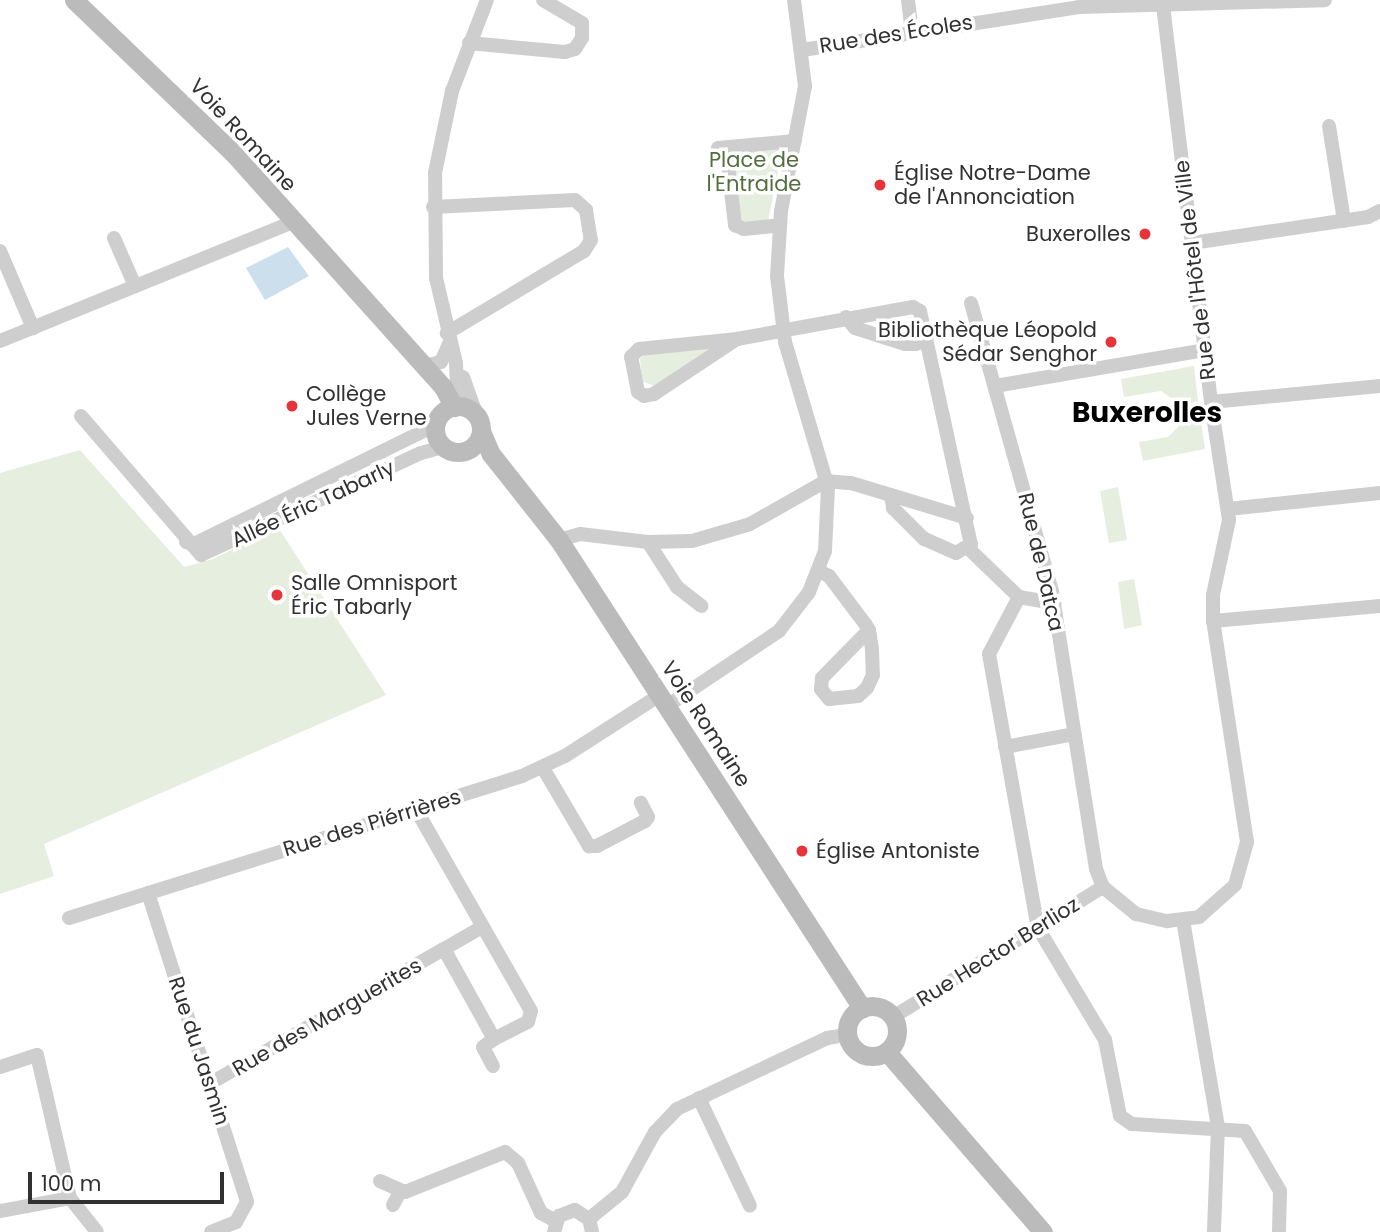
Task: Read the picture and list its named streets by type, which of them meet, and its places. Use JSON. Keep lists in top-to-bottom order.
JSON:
{
  "streets": {
    "street": [
      "Rue des Écoles",
      "Voie Romaine",
      "Rue de l'Hôtel de Ville",
      "Allée Éric Tabarly",
      "Rue de Datca",
      "Rue des Piérrières",
      "Rue Hector Berlioz",
      "Rue des Marguerites",
      "Rue du Jasmin"
    ]
  },
  "crossings": [
    ["Rue des Écoles", "Rue de l'Hôtel de Ville"],
    ["Rue des Écoles", "Rue des Piérrières"],
    ["Voie Romaine", "Allée Éric Tabarly"],
    ["Voie Romaine", "Rue des Piérrières"],
    ["Voie Romaine", "Rue Hector Berlioz"],
    ["Rue de Datca", "Rue Hector Berlioz"],
    ["Rue des Piérrières", "Rue du Jasmin"],
    ["Rue des Marguerites", "Rue du Jasmin"]
  ],
  "districts": ["Buxerolles"],
  "parks": ["Place de l'Entraide"],
  "places": [
    "Église Notre-Dame de l'Annonciation",
    "Buxerolles",
    "Bibliothèque Léopold Sédar Senghor",
    "Collège Jules Verne",
    "Salle Omnisport Éric Tabarly",
    "Église Antoniste"
  ],
  "scale_bar": "100 m"
}
